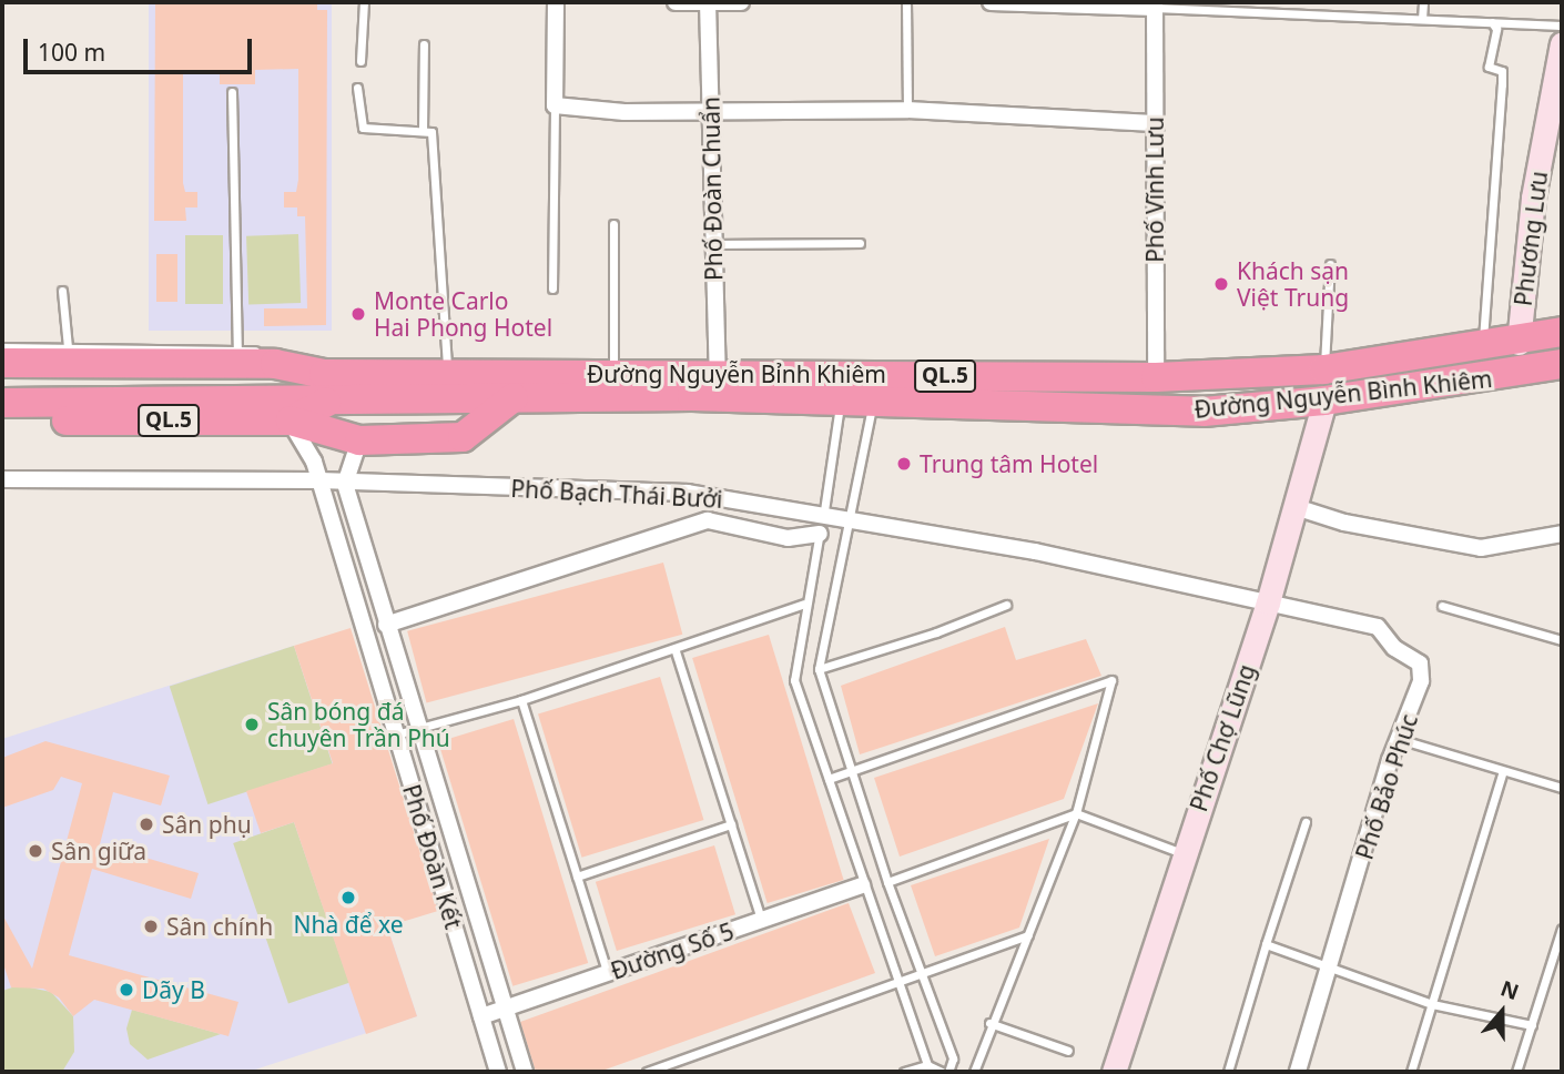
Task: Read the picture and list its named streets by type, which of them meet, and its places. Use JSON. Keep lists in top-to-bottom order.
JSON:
{
  "streets": {
    "highway": ["Đường Nguyễn Bỉnh Khiêm", "QL.5", "Đường Nguyễn Bình Khiêm"],
    "street": [
      "Phố Đoàn Chuẩn",
      "Phố Vĩnh Lưu",
      "Phương Lưu",
      "Phố Bạch Thái Bưởi",
      "Phố Chợ Lũng",
      "Phố Bảo Phúc",
      "Phố Đoàn Kết",
      "Đường Số 5"
    ]
  },
  "crossings": [
    ["Phố Đoàn Chuẩn", "Đường Nguyễn Bỉnh Khiêm"],
    ["Phố Vĩnh Lưu", "Đường Nguyễn Bỉnh Khiêm"],
    ["Phương Lưu", "Đường Nguyễn Bỉnh Khiêm"],
    ["Đường Nguyễn Bỉnh Khiêm", "QL.5"],
    ["Đường Nguyễn Bỉnh Khiêm", "Đường Nguyễn Bình Khiêm"],
    ["Đường Nguyễn Bỉnh Khiêm", "Phố Đoàn Kết"],
    ["QL.5", "Đường Nguyễn Bình Khiêm"],
    ["Đường Nguyễn Bình Khiêm", "Phố Chợ Lũng"],
    ["Phố Bạch Thái Bưởi", "Phố Chợ Lũng"],
    ["Phố Bạch Thái Bưởi", "Phố Bảo Phúc"],
    ["Phố Bạch Thái Bưởi", "Phố Đoàn Kết"],
    ["Phố Chợ Lũng", "Phố Bảo Phúc"],
    ["Phố Đoàn Kết", "Đường Số 5"]
  ],
  "places": [
    "Khách sạn Việt Trung",
    "Monte Carlo Hai Phong Hotel",
    "Trung tâm Hotel",
    "Sân bóng đá chuyên Trần Phú",
    "Sân phụ",
    "Sân giữa",
    "Nhà để xe",
    "Sân chính",
    "Dãy B"
  ],
  "scale_bar": "100 m",
  "north": "top"
}
